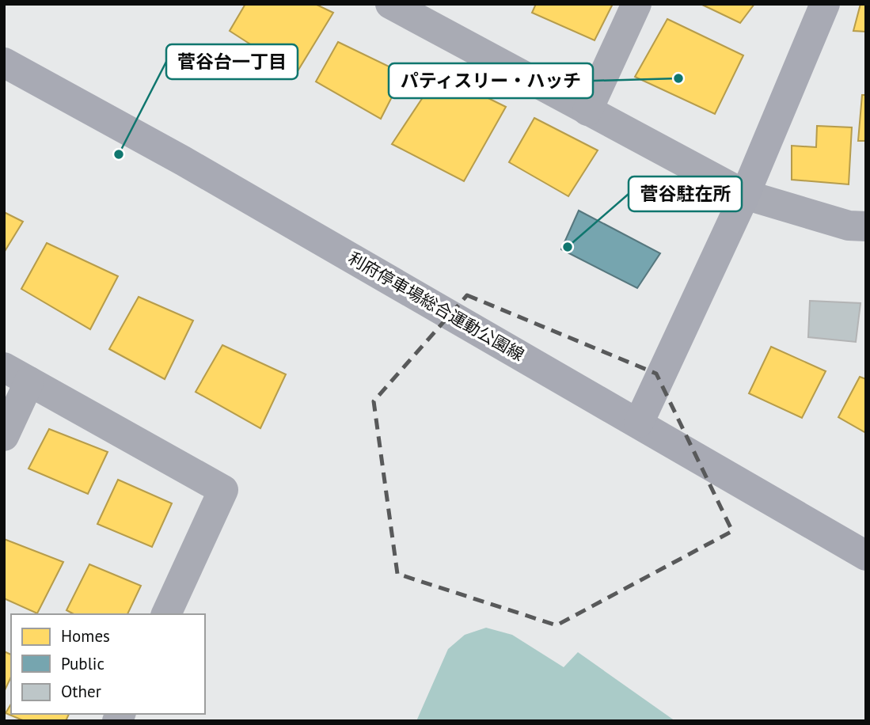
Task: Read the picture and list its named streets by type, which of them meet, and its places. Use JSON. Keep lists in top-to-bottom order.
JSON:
{
  "streets": {
    "main road": ["利府停車場総合運動公園線"]
  },
  "places": ["パティスリー・ハッチ", "菅谷台一丁目", "菅谷駐在所"],
  "legend": ["Homes", "Public", "Other"]
}
